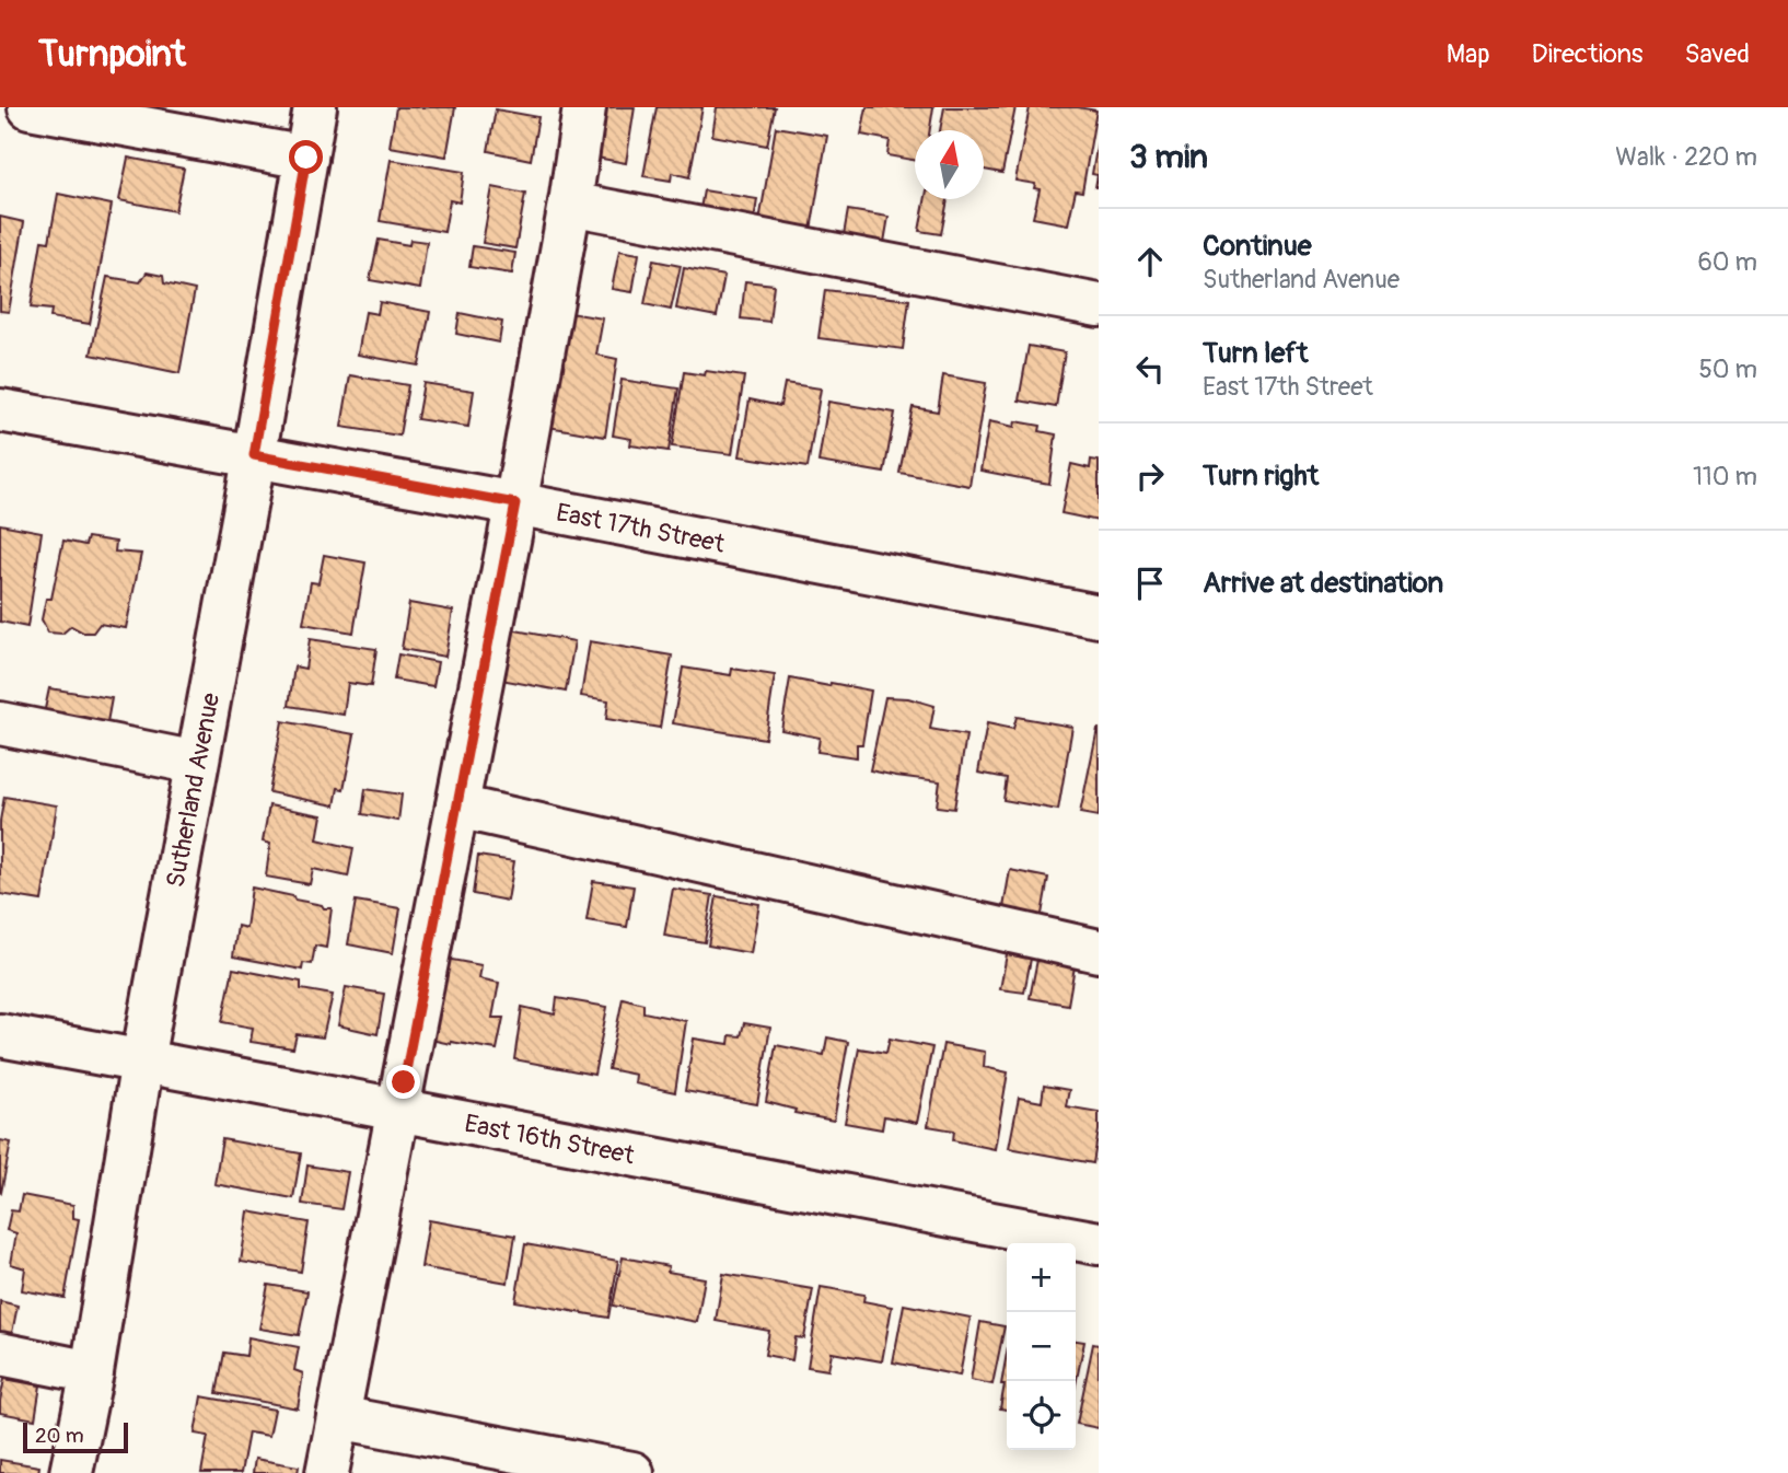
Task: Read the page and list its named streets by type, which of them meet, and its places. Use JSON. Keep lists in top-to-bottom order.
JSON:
{
  "streets": {
    "street": ["East 17th Street", "Sutherland Avenue", "East 16th Street"]
  },
  "crossings": [
    ["East 17th Street", "Sutherland Avenue"],
    ["Sutherland Avenue", "East 16th Street"]
  ],
  "scale_bar": "20 m",
  "north": "top",
  "page": {
    "header": "Turnpoint",
    "nav": ["Map", "Directions", "Saved"],
    "heading": ["3 min", "Walk · 220 m"],
    "list": [
      ["Continue", "Sutherland Avenue", "60 m"],
      ["Turn left", "East 17th Street", "50 m"],
      ["Turn right", "110 m"],
      "Arrive at destination"
    ],
    "map_buttons": ["+", "−"],
    "scale": "20 m"
  }
}
